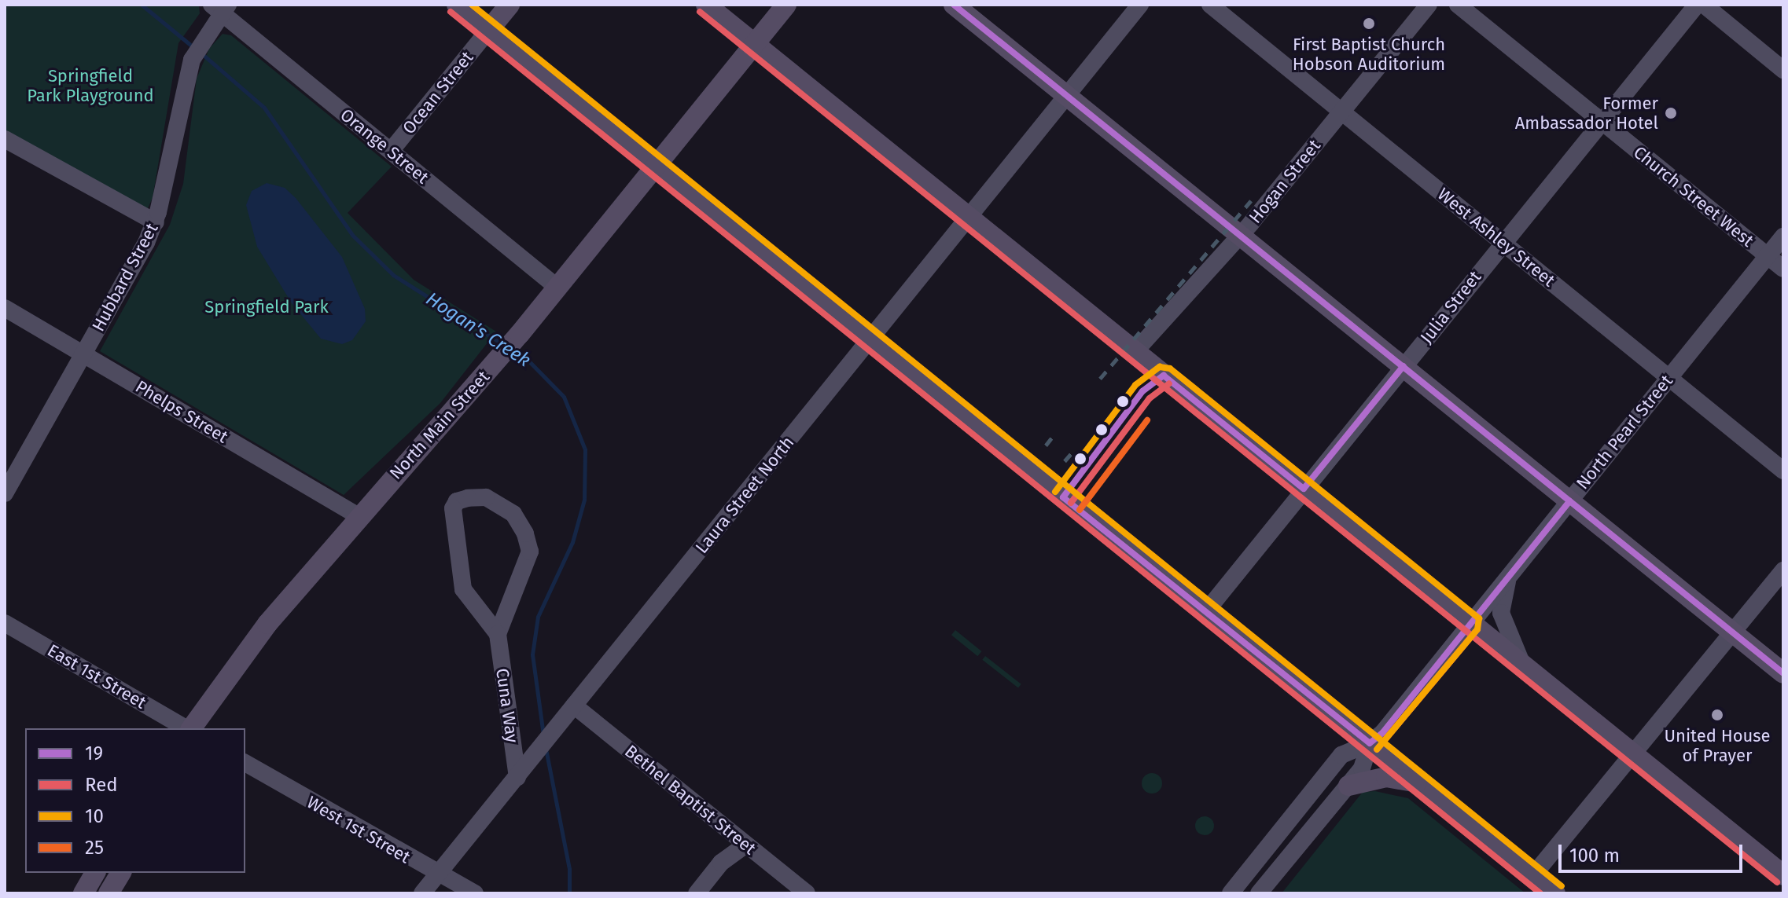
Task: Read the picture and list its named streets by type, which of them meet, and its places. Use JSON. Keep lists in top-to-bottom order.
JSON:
{
  "streets": {
    "main road": ["Ocean Street", "North Main Street"],
    "street": [
      "Orange Street",
      "Hogan Street",
      "Church Street West",
      "West Ashley Street",
      "Hubbard Street",
      "Julia Street",
      "Phelps Street",
      "North Pearl Street",
      "Laura Street North",
      "East 1st Street",
      "Cuna Way",
      "Bethel Baptist Street",
      "West 1st Street"
    ]
  },
  "crossings": [
    ["Ocean Street", "Orange Street"],
    ["Orange Street", "Hubbard Street"],
    ["Orange Street", "North Main Street"],
    ["Hogan Street", "West Ashley Street"],
    ["Church Street West", "Julia Street"],
    ["Church Street West", "North Pearl Street"],
    ["West Ashley Street", "Julia Street"],
    ["West Ashley Street", "North Pearl Street"],
    ["Hubbard Street", "Phelps Street"],
    ["Phelps Street", "North Main Street"],
    ["Laura Street North", "Cuna Way"],
    ["Laura Street North", "Bethel Baptist Street"],
    ["Laura Street North", "West 1st Street"]
  ],
  "water": ["Hogan's Creek"],
  "parks": ["Springfield Park Playground", "Springfield Park"],
  "places": ["First Baptist Church Hobson Auditorium", "Former Ambassador Hotel", "United House of Prayer"],
  "lines": [
    "transit line 19",
    "transit line 10",
    "transit line Red",
    "transit line 25"
  ],
  "legend": [
    "19",
    "Red",
    "10",
    "25"
  ],
  "scale_bar": "100 m"
}
